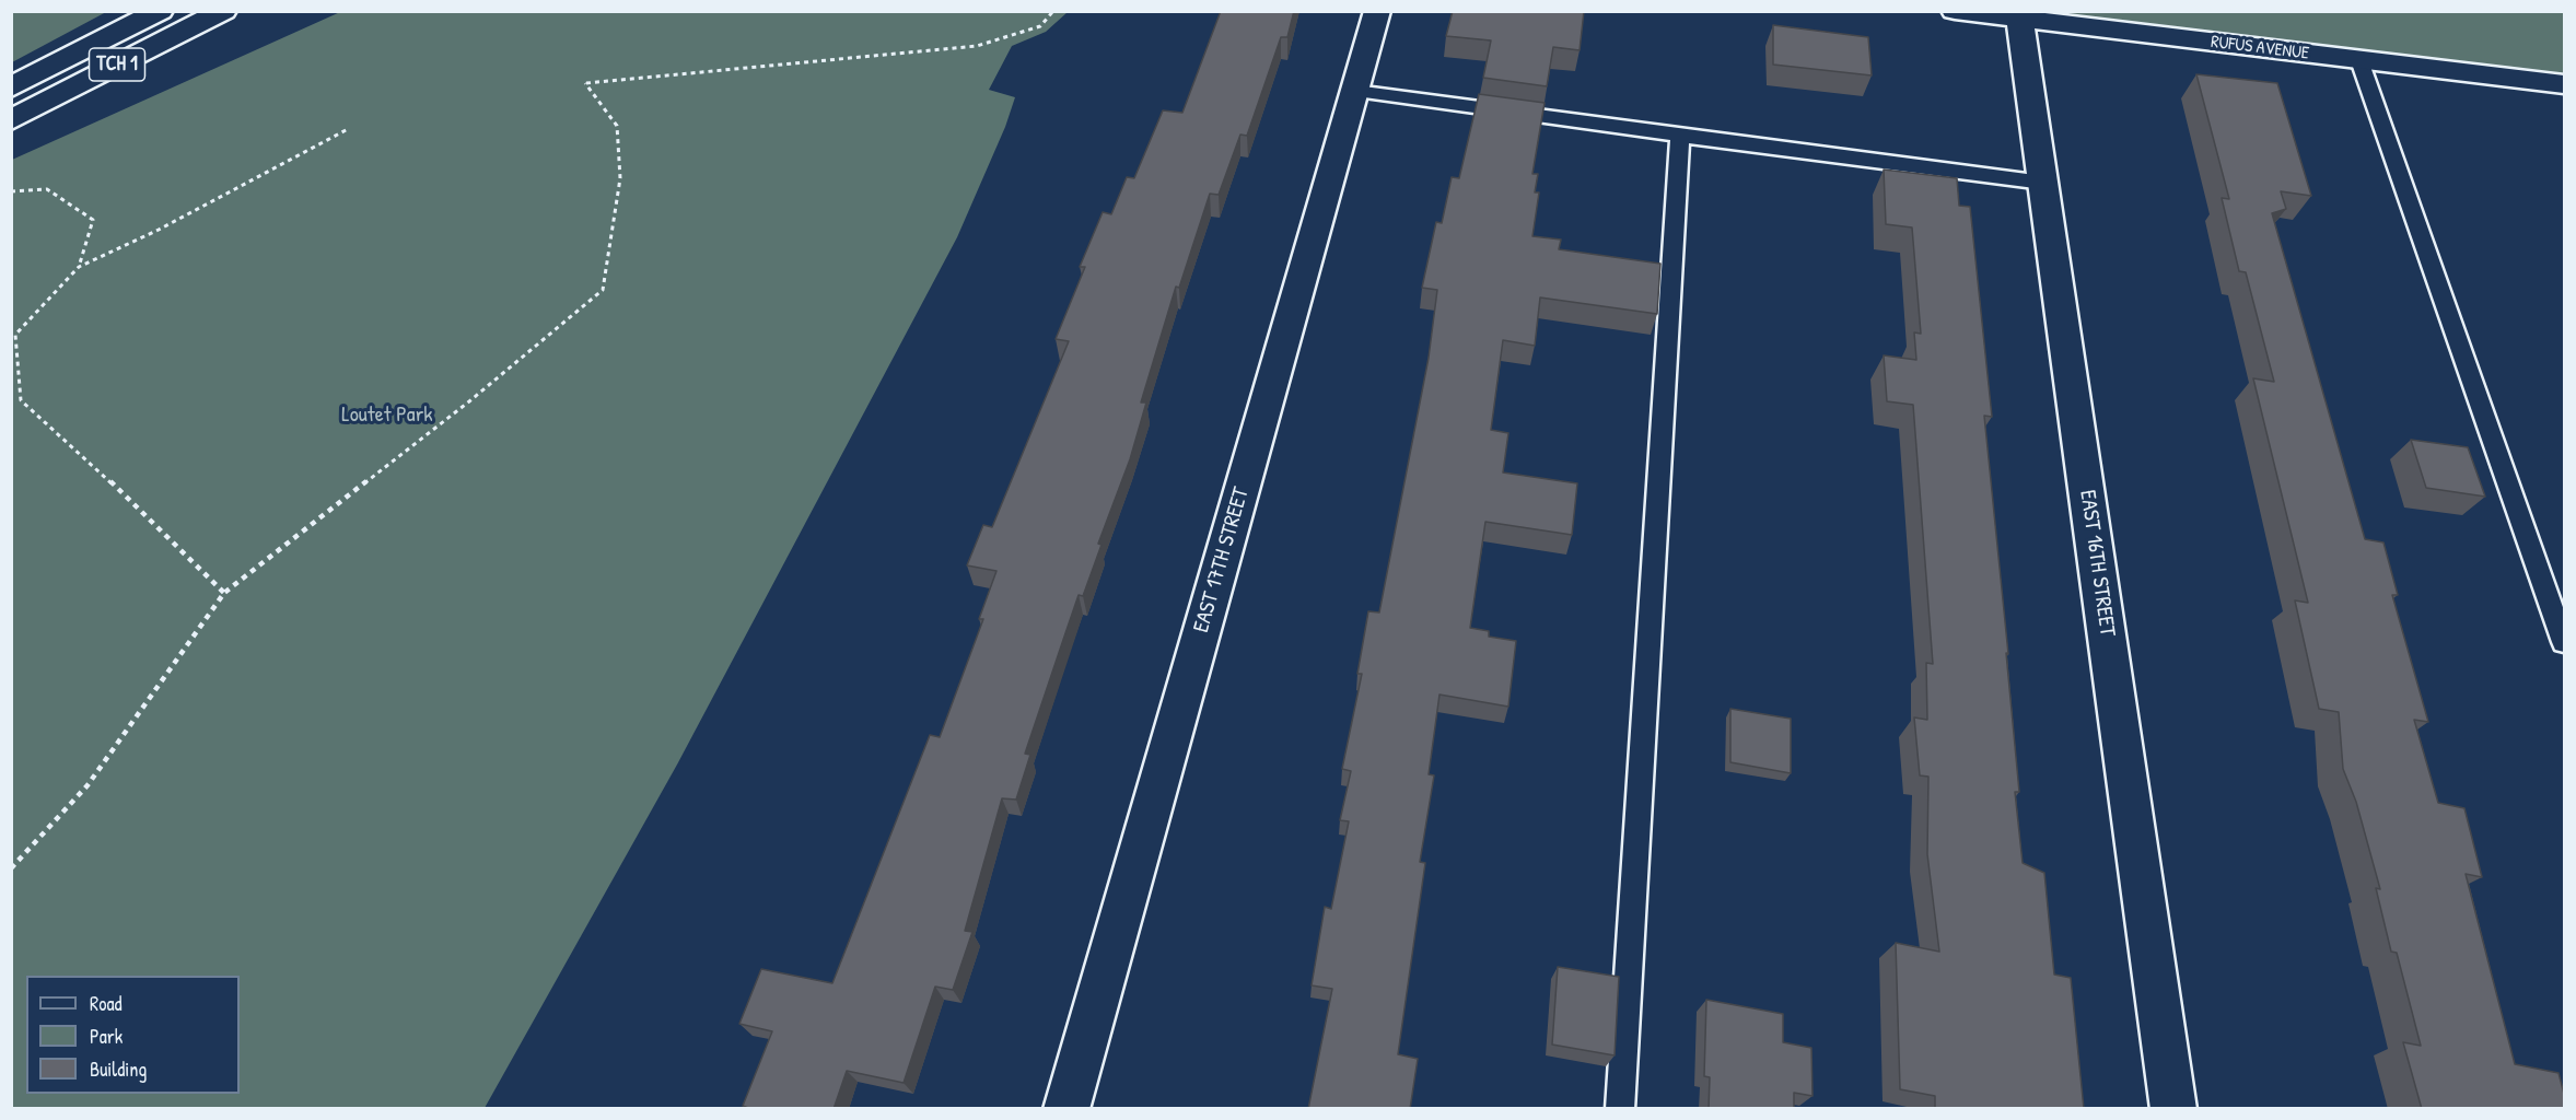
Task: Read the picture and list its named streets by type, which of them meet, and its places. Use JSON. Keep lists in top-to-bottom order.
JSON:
{
  "streets": {
    "main road": [
      "RUFUS AVENUE",
      "TCH 1",
      "EAST 17TH STREET",
      "EAST 16TH STREET"
    ]
  },
  "crossings": [
    ["RUFUS AVENUE", "EAST 16TH STREET"]
  ],
  "parks": ["Loutet Park"],
  "legend": ["Road", "Park", "Building"]
}
